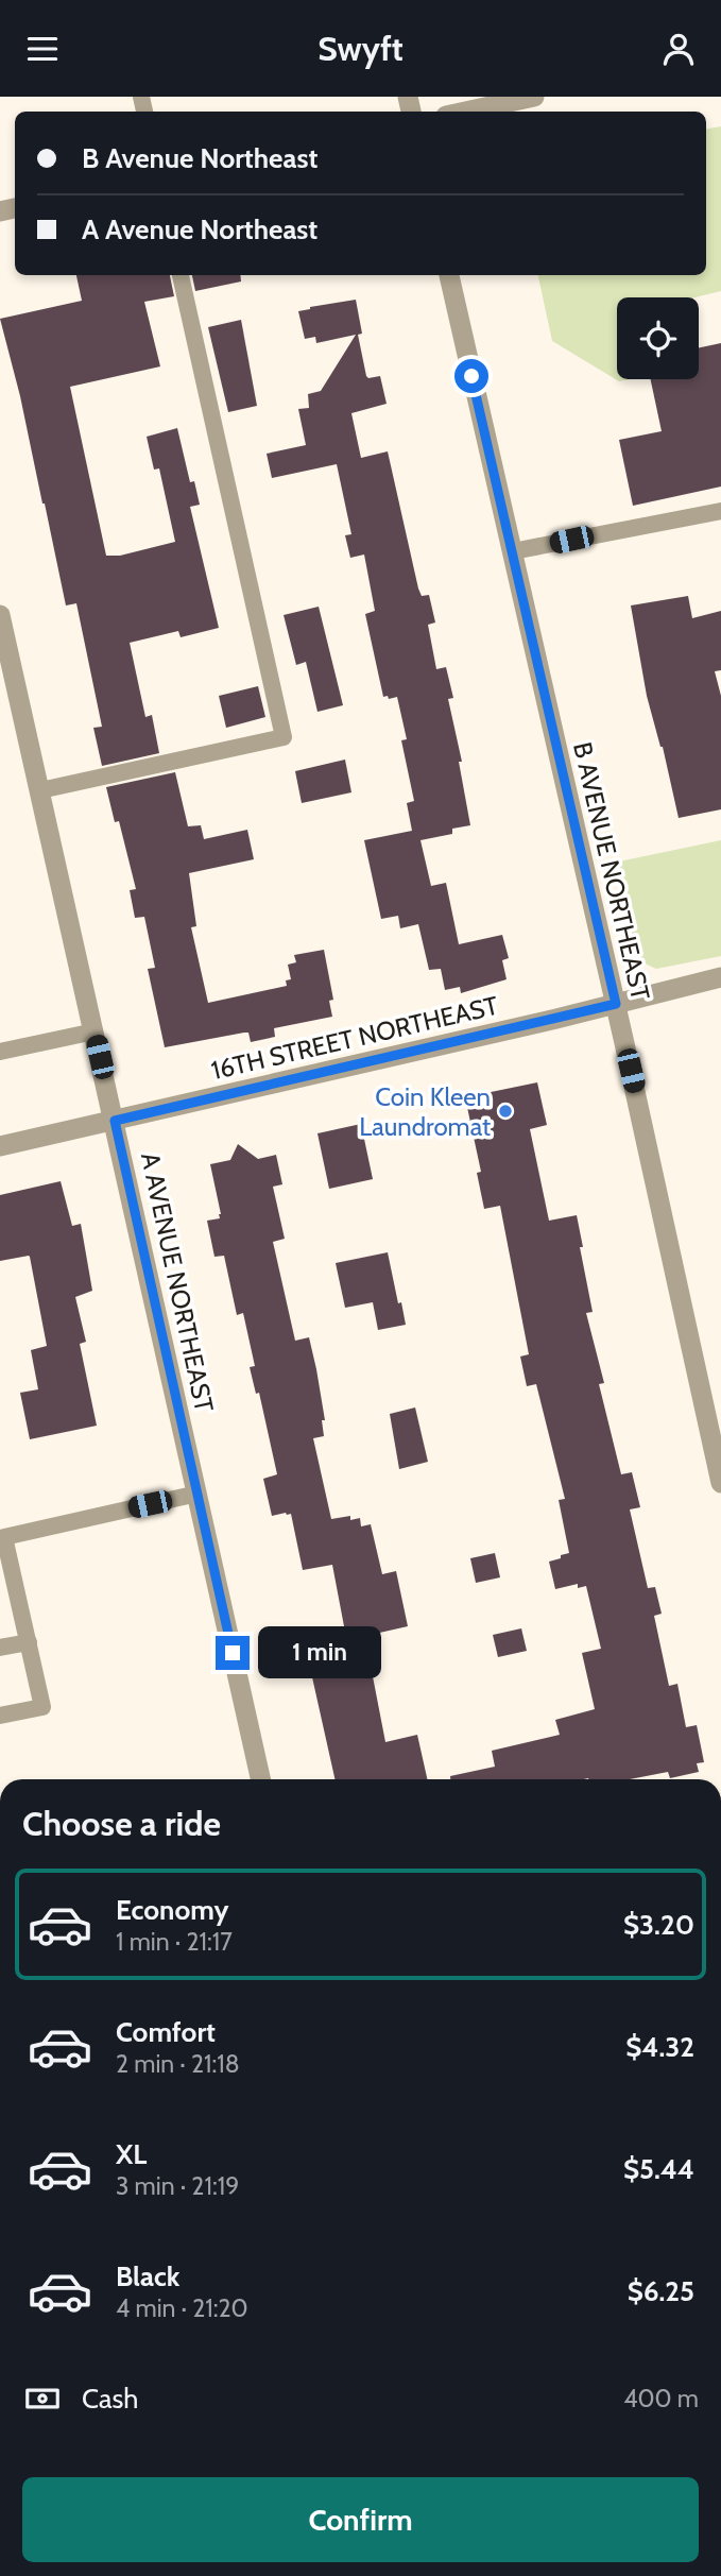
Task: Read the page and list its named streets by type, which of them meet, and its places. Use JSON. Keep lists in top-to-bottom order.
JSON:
{
  "streets": {
    "street": ["B AVENUE NORTHEAST", "16TH STREET NORTHEAST", "A AVENUE NORTHEAST"]
  },
  "crossings": [
    ["B AVENUE NORTHEAST", "16TH STREET NORTHEAST"],
    ["16TH STREET NORTHEAST", "A AVENUE NORTHEAST"]
  ],
  "places": ["Coin Kleen Laundromat"],
  "page": {
    "header": "Swyft",
    "banner": ["B Avenue Northeast", "A Avenue Northeast"],
    "bubble": "1 min",
    "heading": "Choose a ride",
    "list": [
      {
        "name": "Economy",
        "note": "1 min · 21:17",
        "value": "$3.20"
      },
      {
        "name": "Comfort",
        "note": "2 min · 21:18",
        "value": "$4.32"
      },
      {
        "name": "XL",
        "note": "3 min · 21:19",
        "value": "$5.44"
      },
      {
        "name": "Black",
        "note": "4 min · 21:20",
        "value": "$6.25"
      }
    ],
    "pay": ["Cash", "400 m"],
    "buttons": "Confirm"
  }
}
